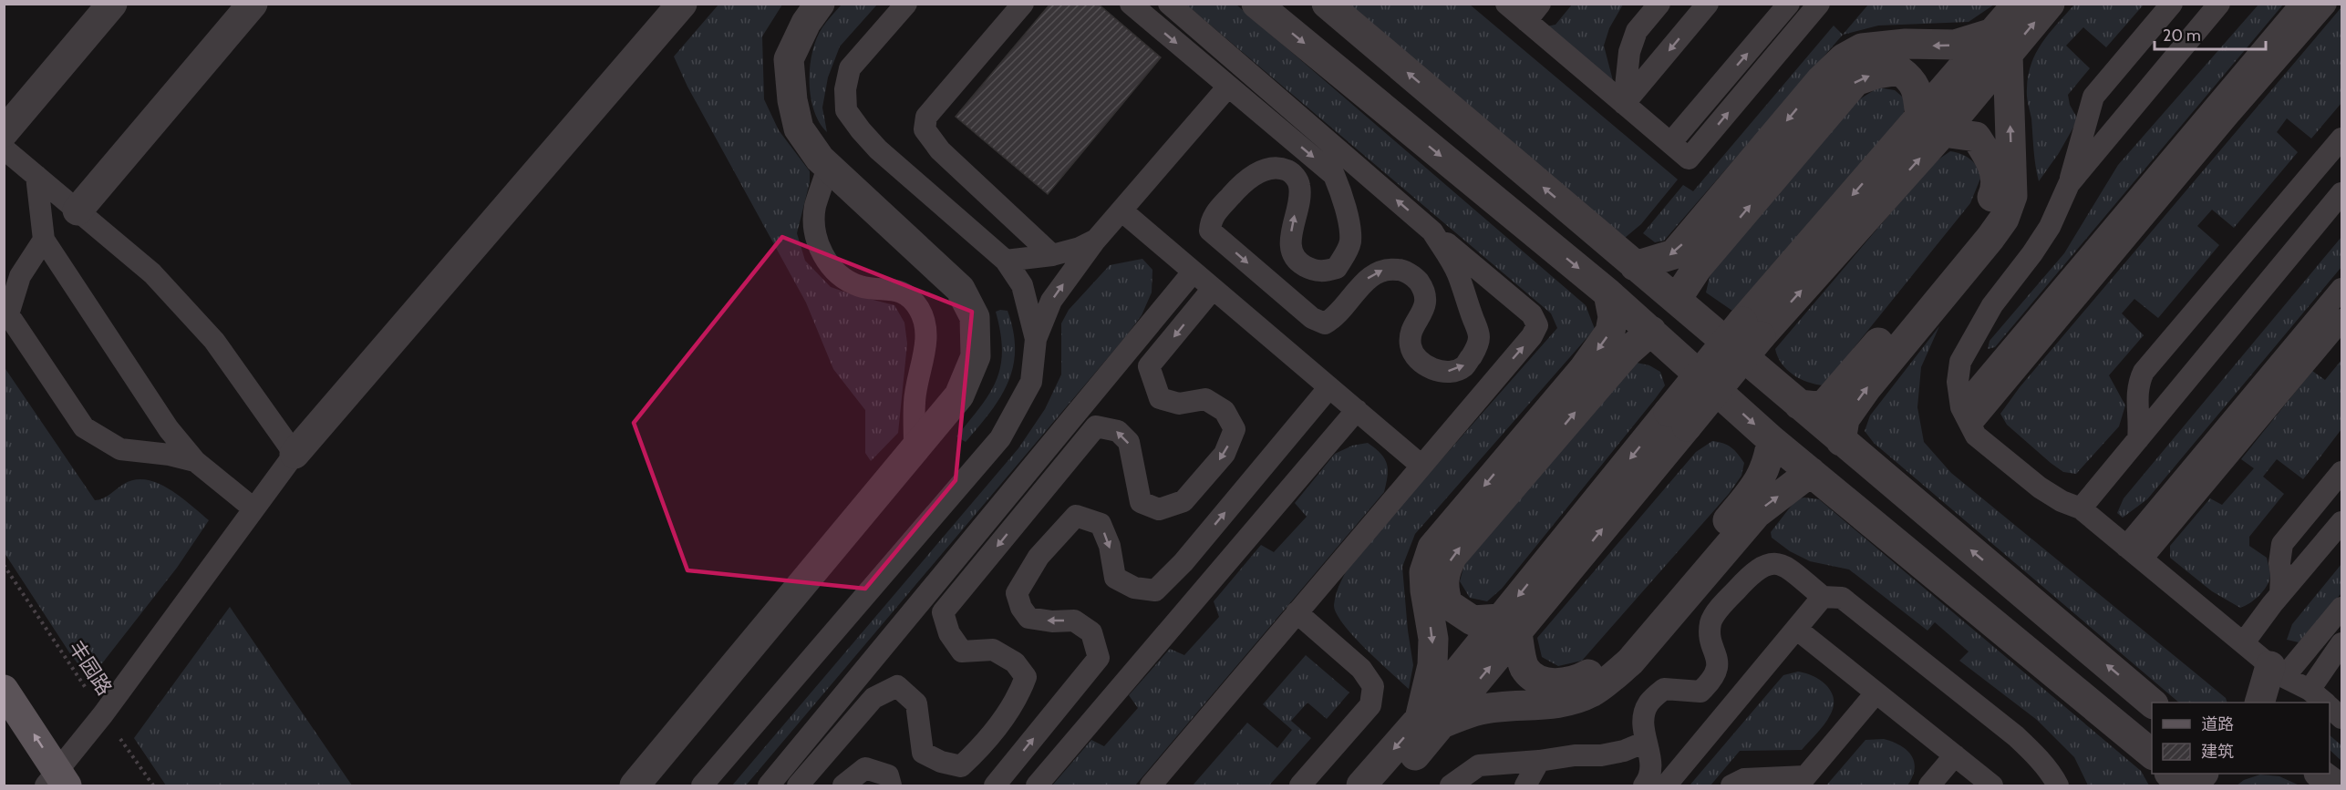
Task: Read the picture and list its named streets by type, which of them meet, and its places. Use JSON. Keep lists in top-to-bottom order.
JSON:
{
  "streets": {
    "path": ["丰园路"]
  },
  "legend": ["道路", "建筑"],
  "scale_bar": "20 m"
}
